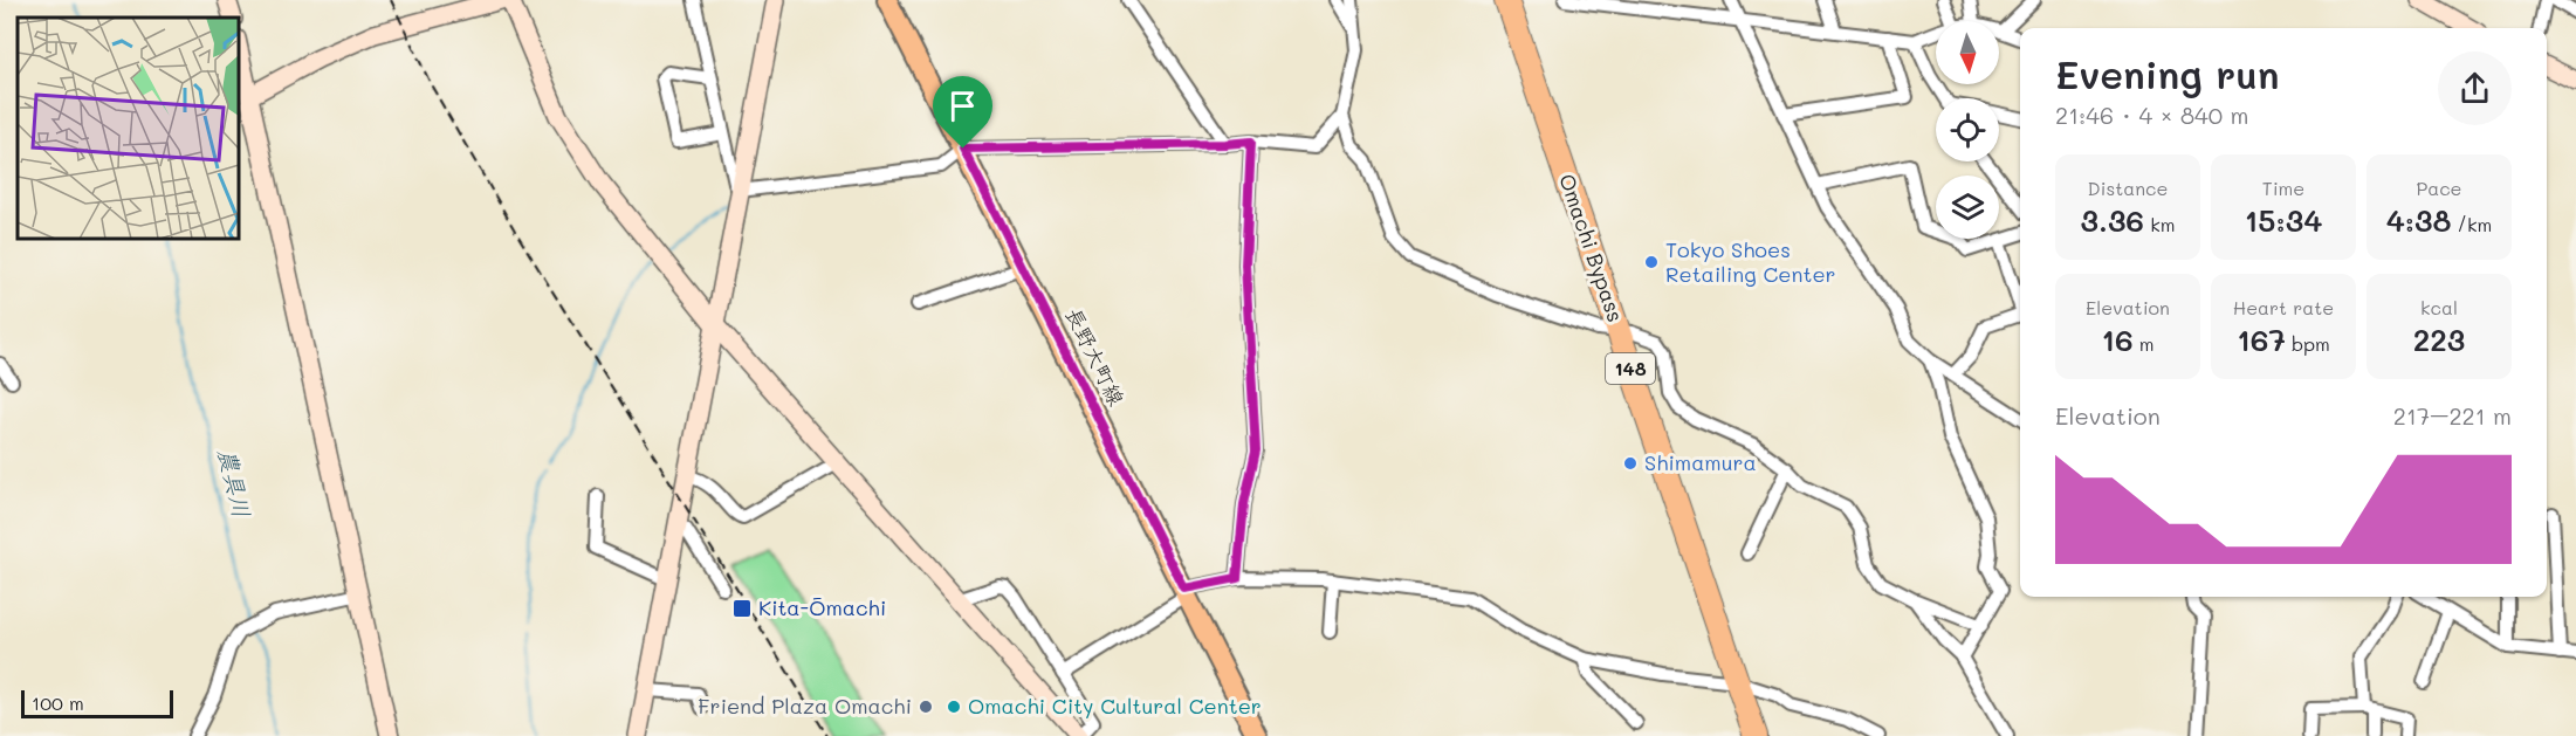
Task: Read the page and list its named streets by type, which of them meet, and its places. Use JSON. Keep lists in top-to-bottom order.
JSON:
{
  "streets": {
    "highway": ["Omachi Bypass", "148"],
    "main road": ["長野大町線"]
  },
  "water": ["農具川"],
  "places": {
    "other": [
      "Tokyo Shoes Retailing Center",
      "Shimamura",
      "Friend Plaza Omachi",
      "Omachi City Cultural Center"
    ],
    "transit": ["Kita-Ōmachi"]
  },
  "scale_bar": "100 m",
  "north": "bottom",
  "page": {
    "heading": ["Evening run", "21:46 · 4 × 840 m"],
    "stats": [
      ["Distance", "3.36 km"],
      ["Time", "15:34"],
      ["Pace", "4:38 /km"],
      ["Elevation", "16 m"],
      ["Heart rate", "167 bpm"],
      ["kcal", "223"]
    ],
    "chart": ["Elevation", "217–221 m"],
    "scale": "100 m"
  }
}
